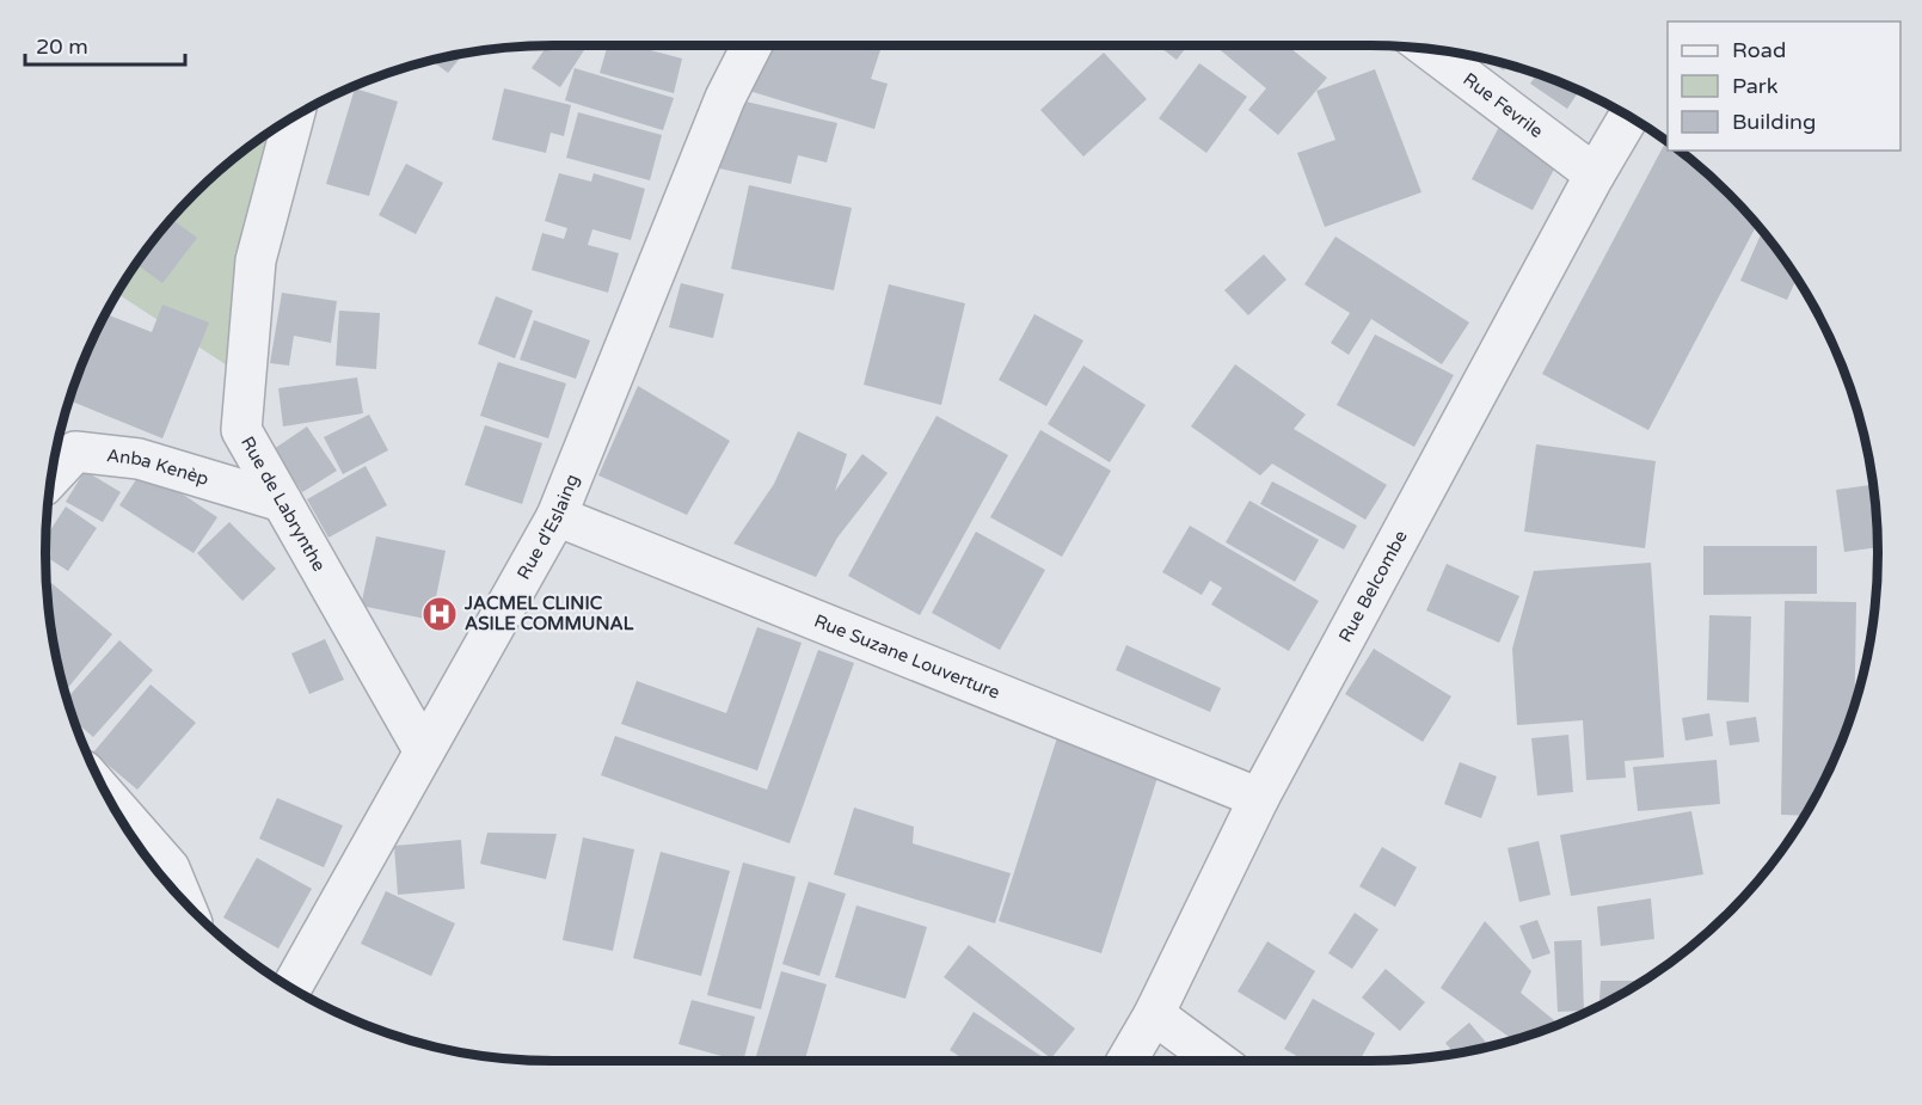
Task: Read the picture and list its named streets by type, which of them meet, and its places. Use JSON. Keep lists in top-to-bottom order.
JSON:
{
  "streets": {
    "street": [
      "Rue Fevrile",
      "Anba Kenèp",
      "Rue de Labrynthe",
      "Rue d'Eslaing",
      "Rue Belcombe",
      "Rue Suzane Louverture"
    ]
  },
  "crossings": [
    ["Rue Fevrile", "Rue Belcombe"],
    ["Anba Kenèp", "Rue de Labrynthe"],
    ["Rue de Labrynthe", "Rue d'Eslaing"],
    ["Rue d'Eslaing", "Rue Suzane Louverture"],
    ["Rue Belcombe", "Rue Suzane Louverture"]
  ],
  "places": {
    "hospital": ["JACMEL CLINIC ASILE COMMUNAL"]
  },
  "legend": ["Road", "Park", "Building"],
  "scale_bar": "20 m"
}
